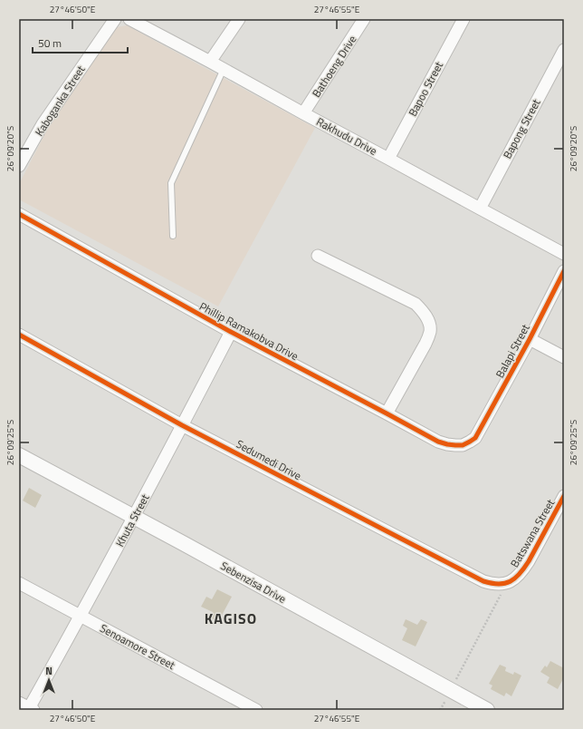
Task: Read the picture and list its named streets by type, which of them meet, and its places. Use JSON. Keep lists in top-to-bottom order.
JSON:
{
  "streets": {
    "street": [
      "Bathoeng Drive",
      "Bapoo Street",
      "Kaboganka Street",
      "Bapong Street",
      "Rakhudu Drive",
      "Phillip Ramakobva Drive",
      "Balapi Street",
      "Sedumedi Drive",
      "Khuta Street",
      "Batswana Street",
      "Sebenzisa Drive",
      "Senoamore Street"
    ]
  },
  "crossings": [
    ["Bathoeng Drive", "Rakhudu Drive"],
    ["Bapoo Street", "Rakhudu Drive"],
    ["Bapong Street", "Rakhudu Drive"],
    ["Phillip Ramakobva Drive", "Balapi Street"],
    ["Phillip Ramakobva Drive", "Khuta Street"],
    ["Sedumedi Drive", "Khuta Street"],
    ["Sedumedi Drive", "Batswana Street"],
    ["Khuta Street", "Sebenzisa Drive"],
    ["Khuta Street", "Senoamore Street"]
  ],
  "districts": ["KAGISO"],
  "scale_bar": "50 m",
  "north": "top",
  "coordinates": [
    "27°46'50\"E",
    "27°46'55\"E",
    "26°09'20\"S",
    "26°09'25\"S"
  ]
}
